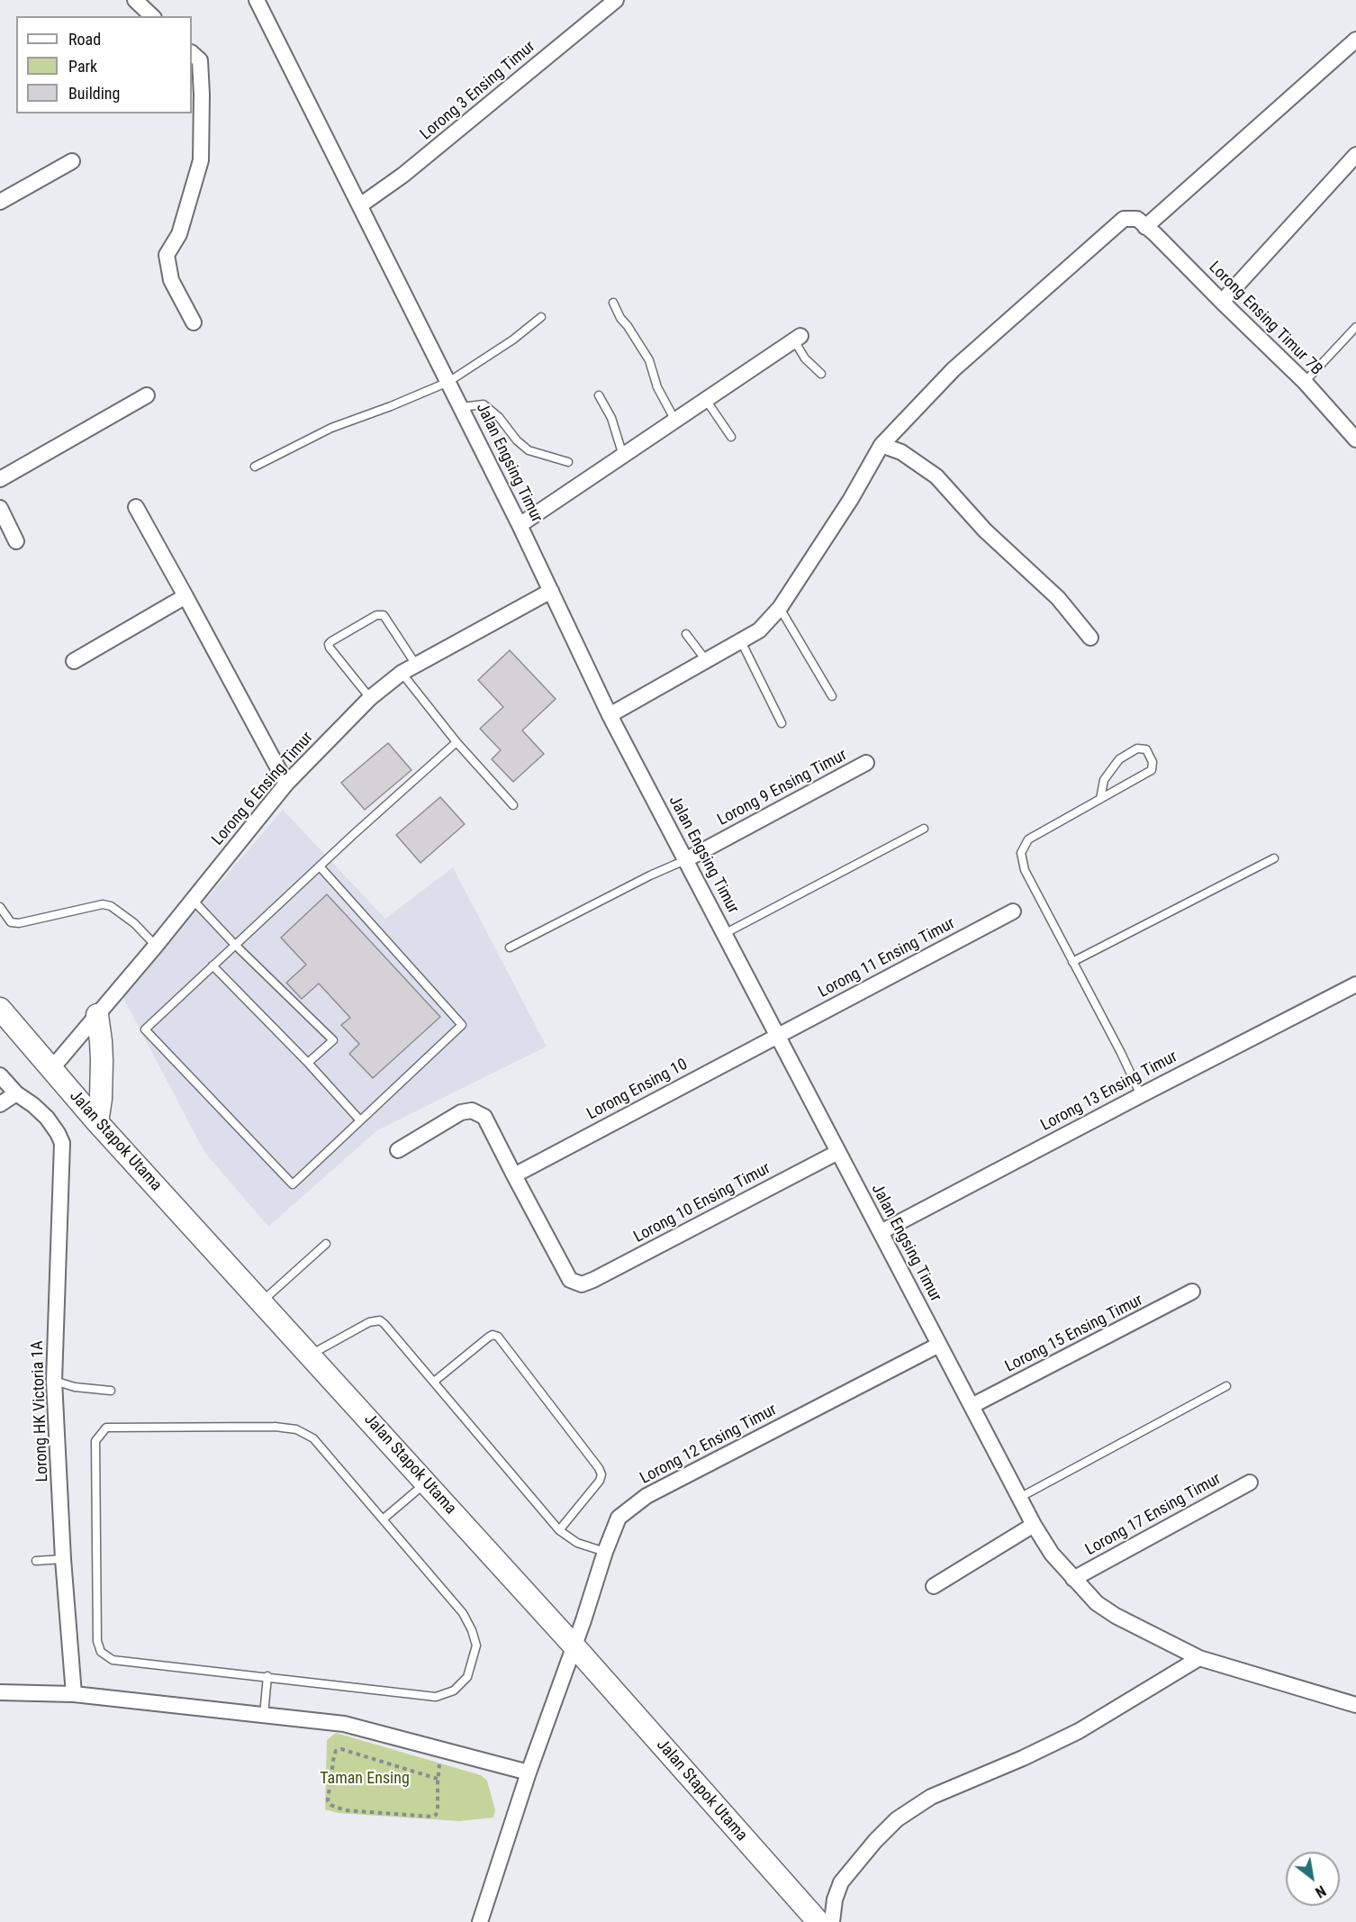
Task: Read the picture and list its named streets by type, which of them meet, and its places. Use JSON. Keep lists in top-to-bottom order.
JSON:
{
  "streets": {
    "main road": ["Jalan Stapok Utama"],
    "street": [
      "Lorong 3 Ensing Timur",
      "Lorong Ensing Timur 7B",
      "Jalan Engsing Timur",
      "Lorong 9 Ensing Timur",
      "Lorong 6 Ensing Timur",
      "Lorong 11 Ensing Timur",
      "Lorong Ensing 10",
      "Lorong 13 Ensing Timur",
      "Lorong 10 Ensing Timur",
      "Lorong 15 Ensing Timur",
      "Lorong HK Victoria 1A",
      "Lorong 12 Ensing Timur",
      "Lorong 17 Ensing Timur"
    ]
  },
  "crossings": [
    ["Lorong 3 Ensing Timur", "Jalan Engsing Timur"],
    ["Jalan Engsing Timur", "Lorong 9 Ensing Timur"],
    ["Jalan Engsing Timur", "Lorong 6 Ensing Timur"],
    ["Jalan Engsing Timur", "Lorong 11 Ensing Timur"],
    ["Jalan Engsing Timur", "Lorong Ensing 10"],
    ["Jalan Engsing Timur", "Lorong 13 Ensing Timur"],
    ["Jalan Engsing Timur", "Lorong 10 Ensing Timur"],
    ["Jalan Engsing Timur", "Lorong 15 Ensing Timur"],
    ["Jalan Engsing Timur", "Lorong 12 Ensing Timur"],
    ["Jalan Engsing Timur", "Lorong 17 Ensing Timur"],
    ["Lorong 6 Ensing Timur", "Jalan Stapok Utama"],
    ["Lorong 11 Ensing Timur", "Lorong Ensing 10"],
    ["Lorong Ensing 10", "Lorong 10 Ensing Timur"],
    ["Jalan Stapok Utama", "Lorong 12 Ensing Timur"]
  ],
  "parks": ["Taman Ensing"],
  "legend": ["Road", "Park", "Building"],
  "north": "bottom right"
}
